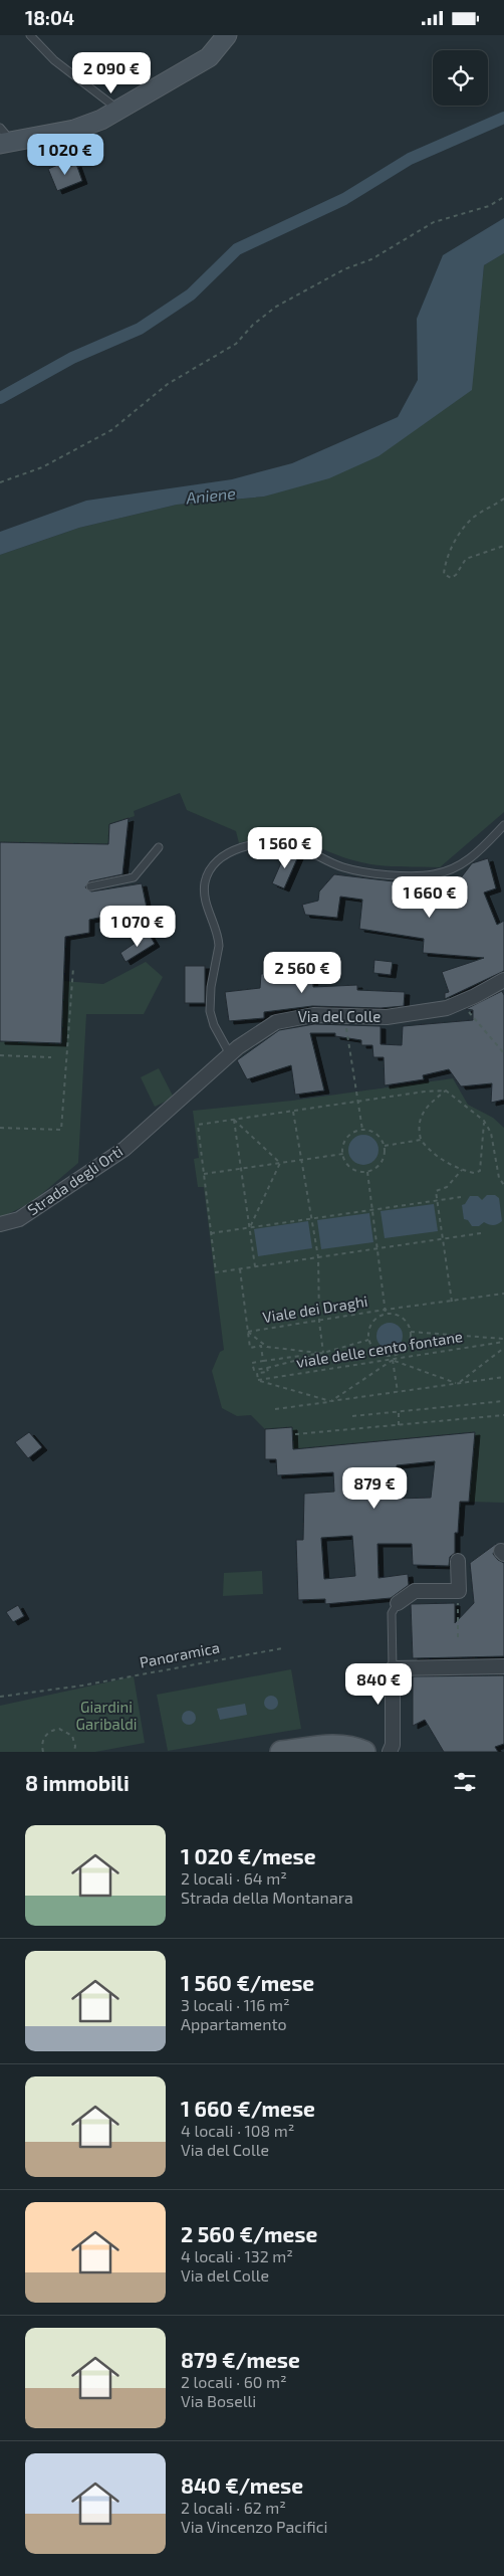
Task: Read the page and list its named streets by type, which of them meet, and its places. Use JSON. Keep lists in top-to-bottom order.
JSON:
{
  "streets": {
    "street": ["Via del Colle", "Strada degli Orti"],
    "path": ["Viale dei Draghi", "viale delle cento fontane", "Panoramica"]
  },
  "crossings": [
    ["Via del Colle", "Strada degli Orti"]
  ],
  "water": ["Aniene"],
  "parks": ["Giardini Garibaldi"],
  "page": {
    "status": "18:04",
    "price": [
      "2 090 €",
      "1 020 €",
      "1 560 €",
      "1 660 €",
      "1 070 €",
      "2 560 €",
      "879 €",
      "840 €"
    ],
    "heading": "8 immobili",
    "list": [
      {
        "name": "1 020 €/mese",
        "note": "2 locali · 64 m² · Strada della Montanara"
      },
      {
        "name": "1 560 €/mese",
        "note": "3 locali · 116 m² · Appartamento"
      },
      {
        "name": "1 660 €/mese",
        "note": "4 locali · 108 m² · Via del Colle"
      },
      {
        "name": "2 560 €/mese",
        "note": "4 locali · 132 m² · Via del Colle"
      },
      {
        "name": "879 €/mese",
        "note": "2 locali · 60 m² · Via Boselli"
      },
      {
        "name": "840 €/mese",
        "note": "2 locali · 62 m² · Via Vincenzo Pacifici"
      }
    ]
  }
}
